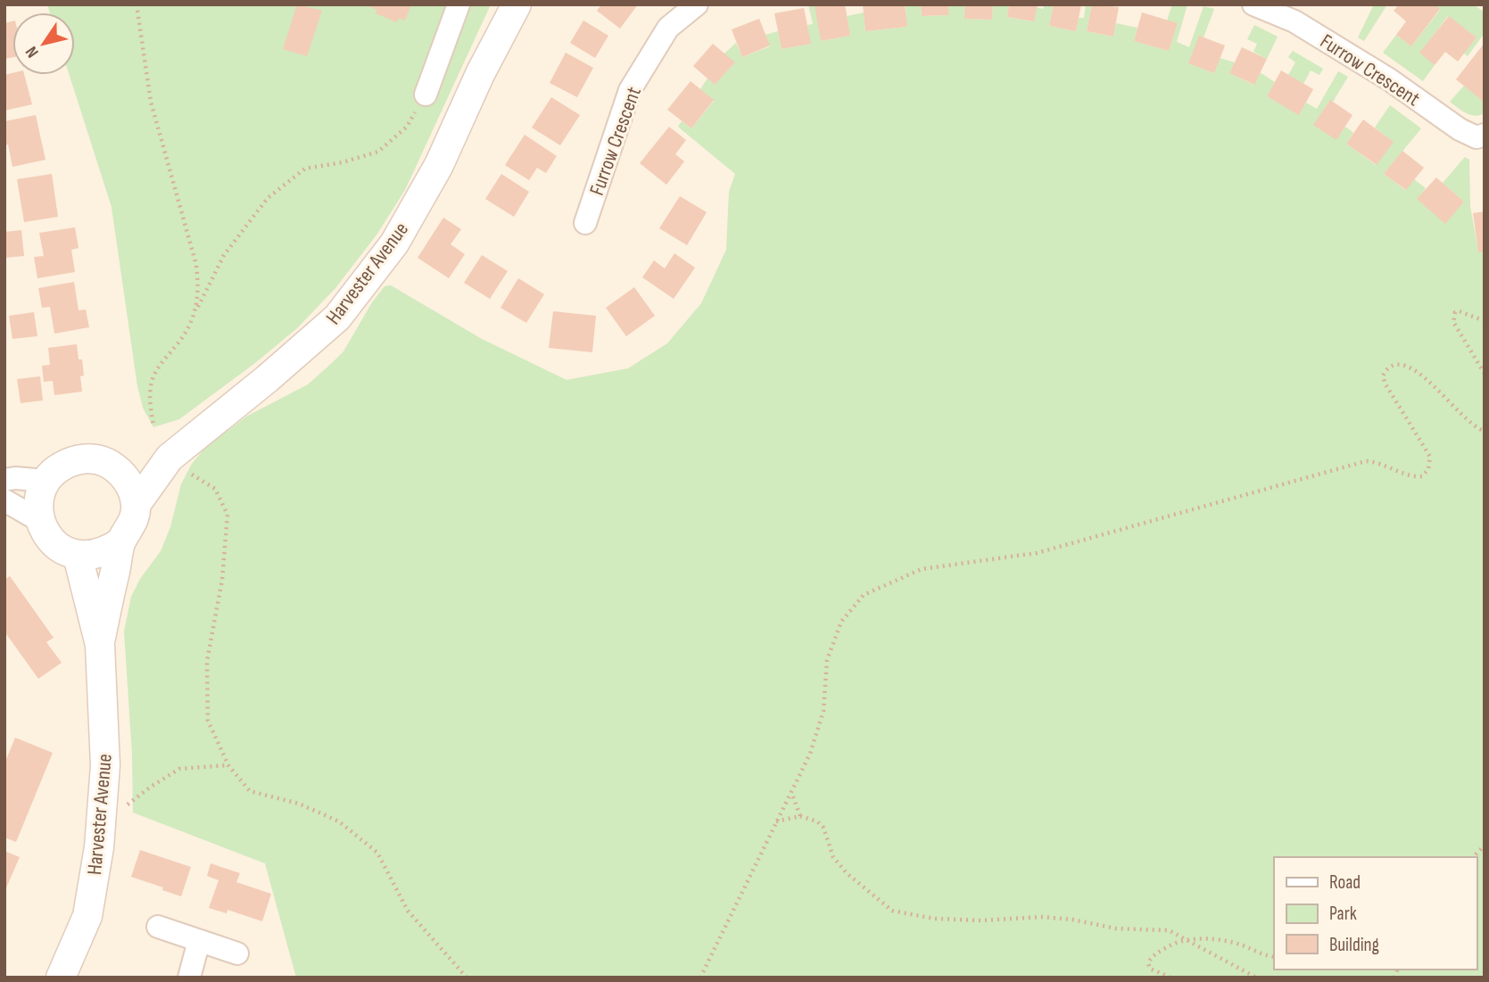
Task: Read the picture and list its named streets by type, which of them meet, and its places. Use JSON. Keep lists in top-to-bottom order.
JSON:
{
  "streets": {
    "street": ["Furrow Crescent", "Harvester Avenue"]
  },
  "legend": ["Road", "Park", "Building"],
  "north": "bottom left"
}
